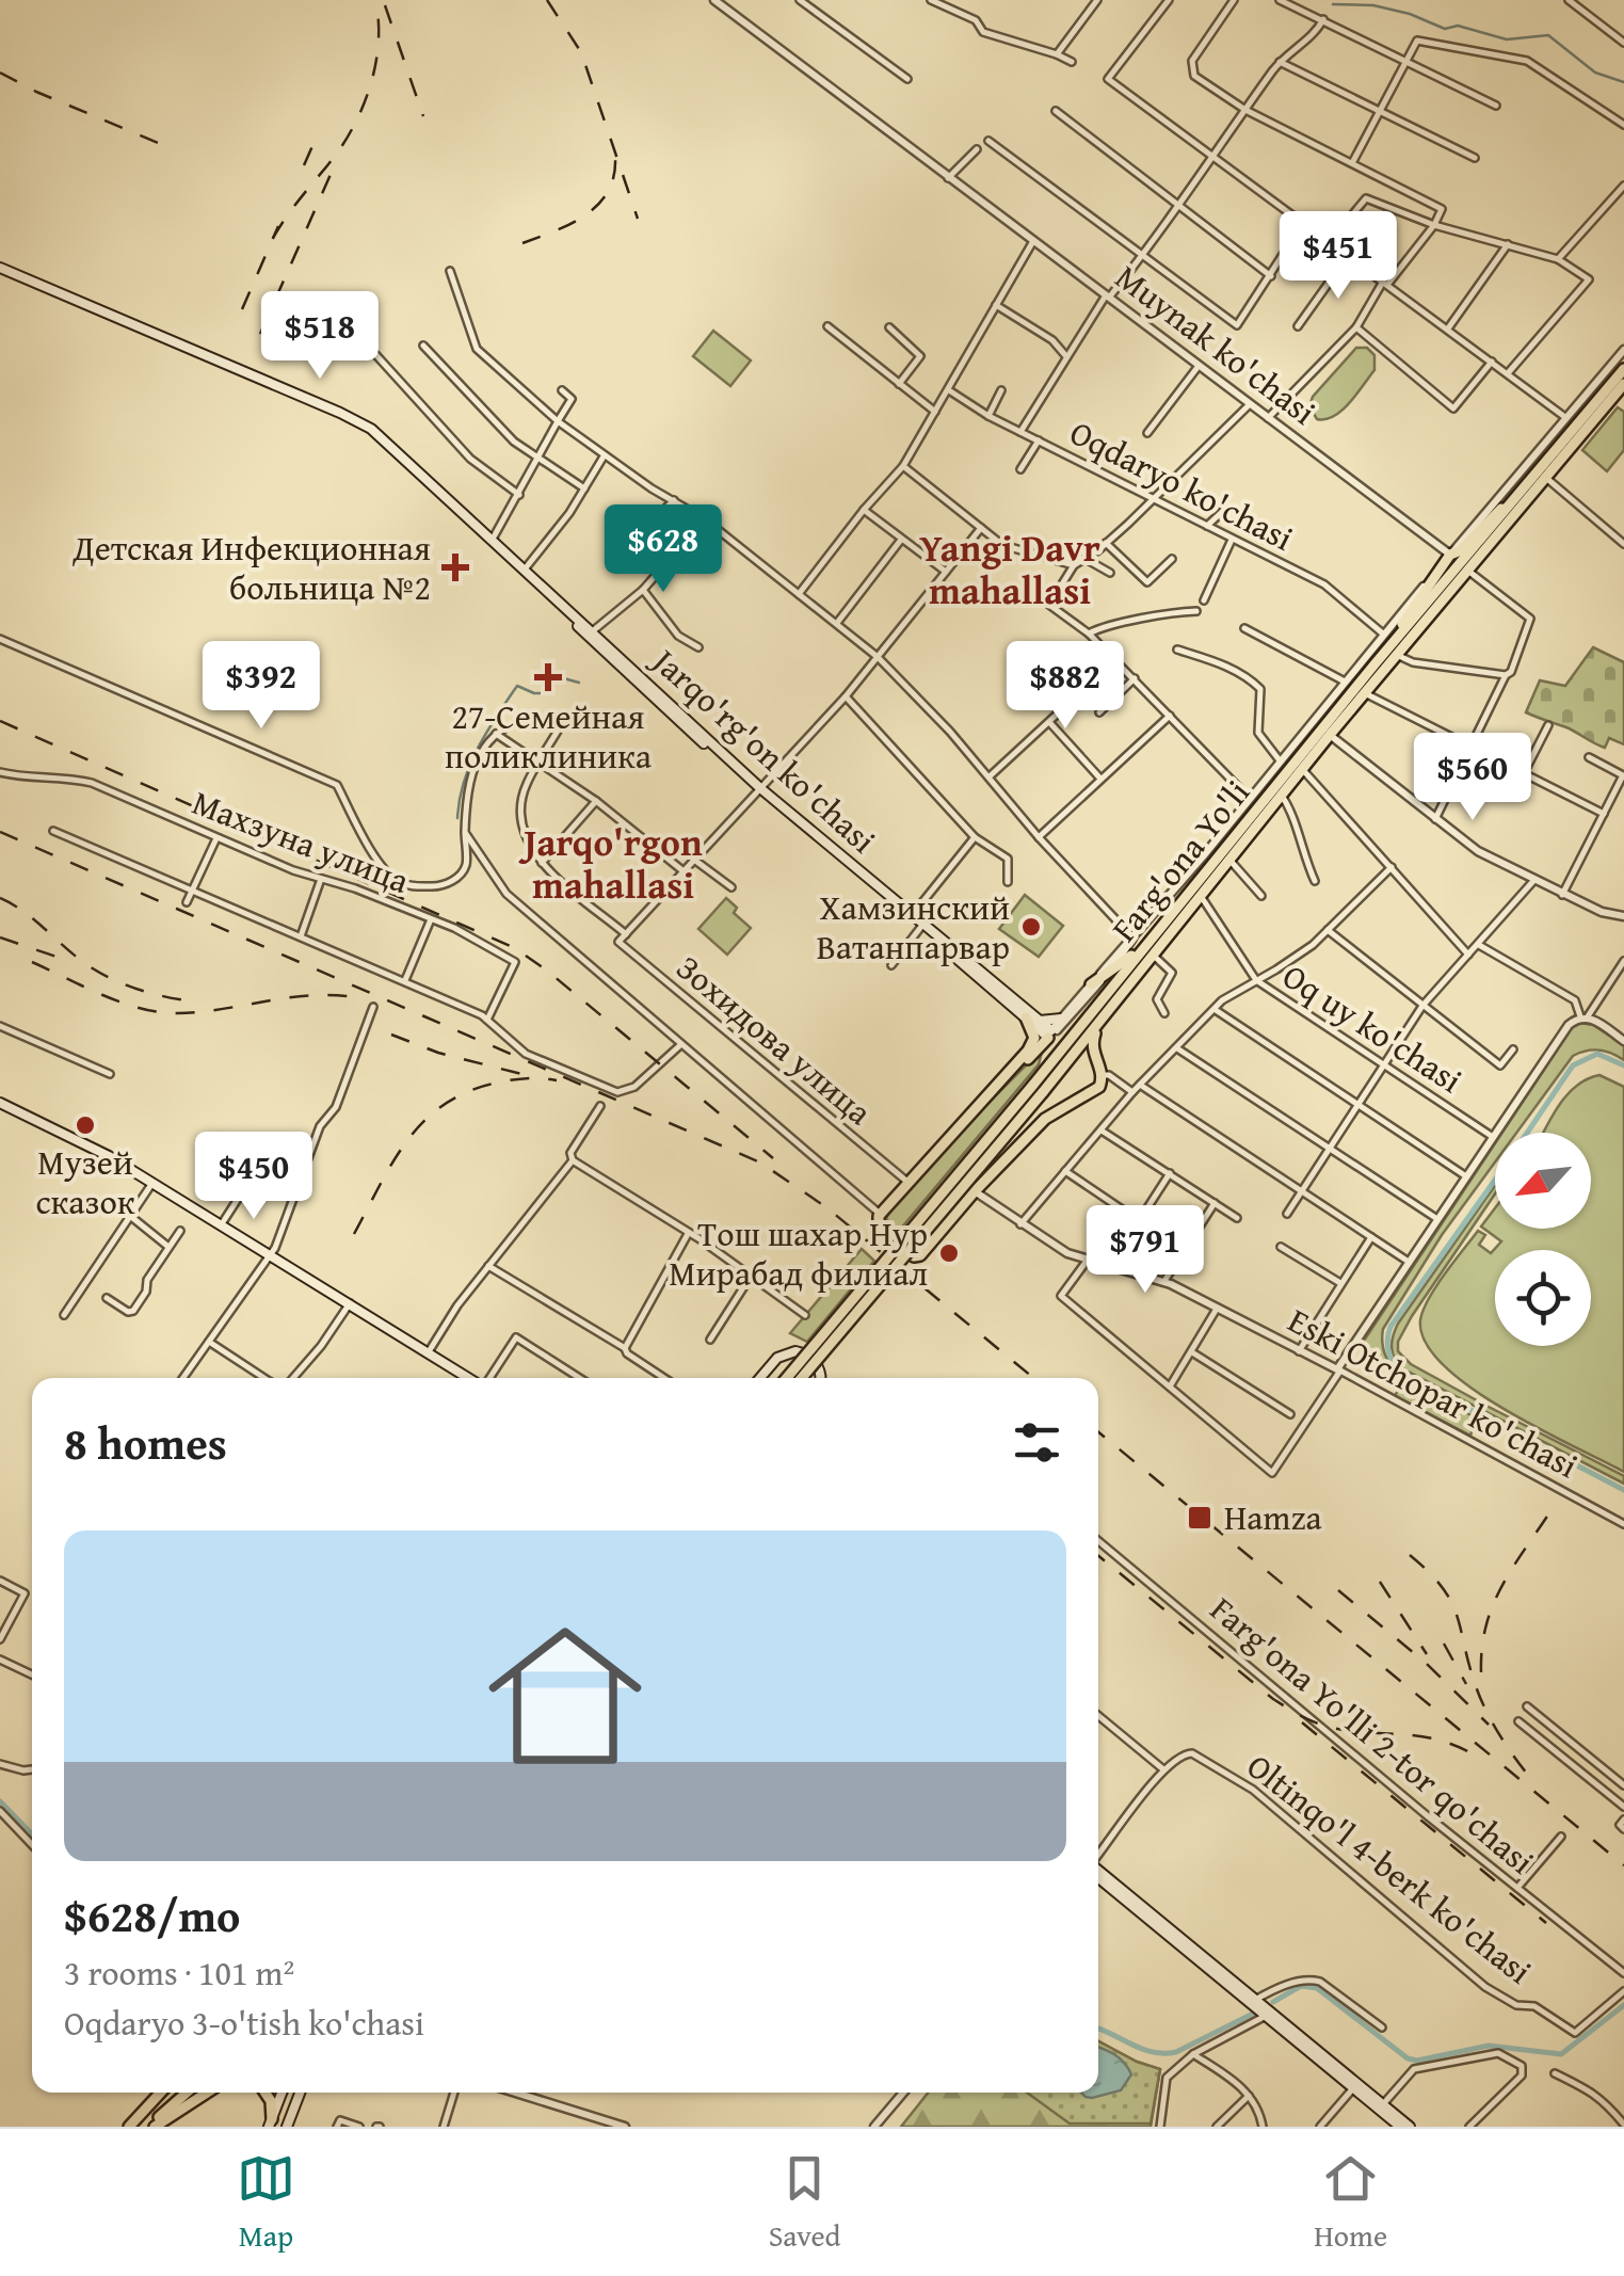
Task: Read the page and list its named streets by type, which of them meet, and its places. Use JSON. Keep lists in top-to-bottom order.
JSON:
{
  "streets": {
    "main road": ["Jarqo'rg'on ko'chasi", "Farg'ona Yo'li"],
    "street": [
      "Muynak ko'chasi",
      "Oqdaryo ko'chasi",
      "Махзуна улица",
      "Oq uy ko'chasi",
      "Зохидова улица",
      "Eski Otchopar ko'chasi",
      "Farg'ona Yo'lli 2-tor qo'chasi",
      "Oltinqo'l 4-berk ko'chasi"
    ]
  },
  "crossings": [
    ["Muynak ko'chasi", "Farg'ona Yo'li"],
    ["Oqdaryo ko'chasi", "Farg'ona Yo'li"],
    ["Jarqo'rg'on ko'chasi", "Farg'ona Yo'li"],
    ["Farg'ona Yo'li", "Oq uy ko'chasi"]
  ],
  "districts": ["Yangi Davr mahallasi", "Jarqo'rgon mahallasi"],
  "places": {
    "health": ["Детская Инфекционная больница №2", "27-Семейная поликлиника"],
    "other": ["Хамзинский Ватанпарвар", "Музей сказок", "Тош шахар Нур Мирабад филиал"],
    "transit": ["Hamza"]
  },
  "north": "bottom left",
  "page": {
    "price": [
      "$451",
      "$518",
      "$628",
      "$392",
      "$882",
      "$560",
      "$450",
      "$791"
    ],
    "heading": "8 homes",
    "list": [
      {
        "name": "$628/mo",
        "note": "3 rooms · 101 m² · Oqdaryo 3-o'tish ko'chasi"
      }
    ],
    "tabs": ["Map", "Saved", "Home"]
  }
}
